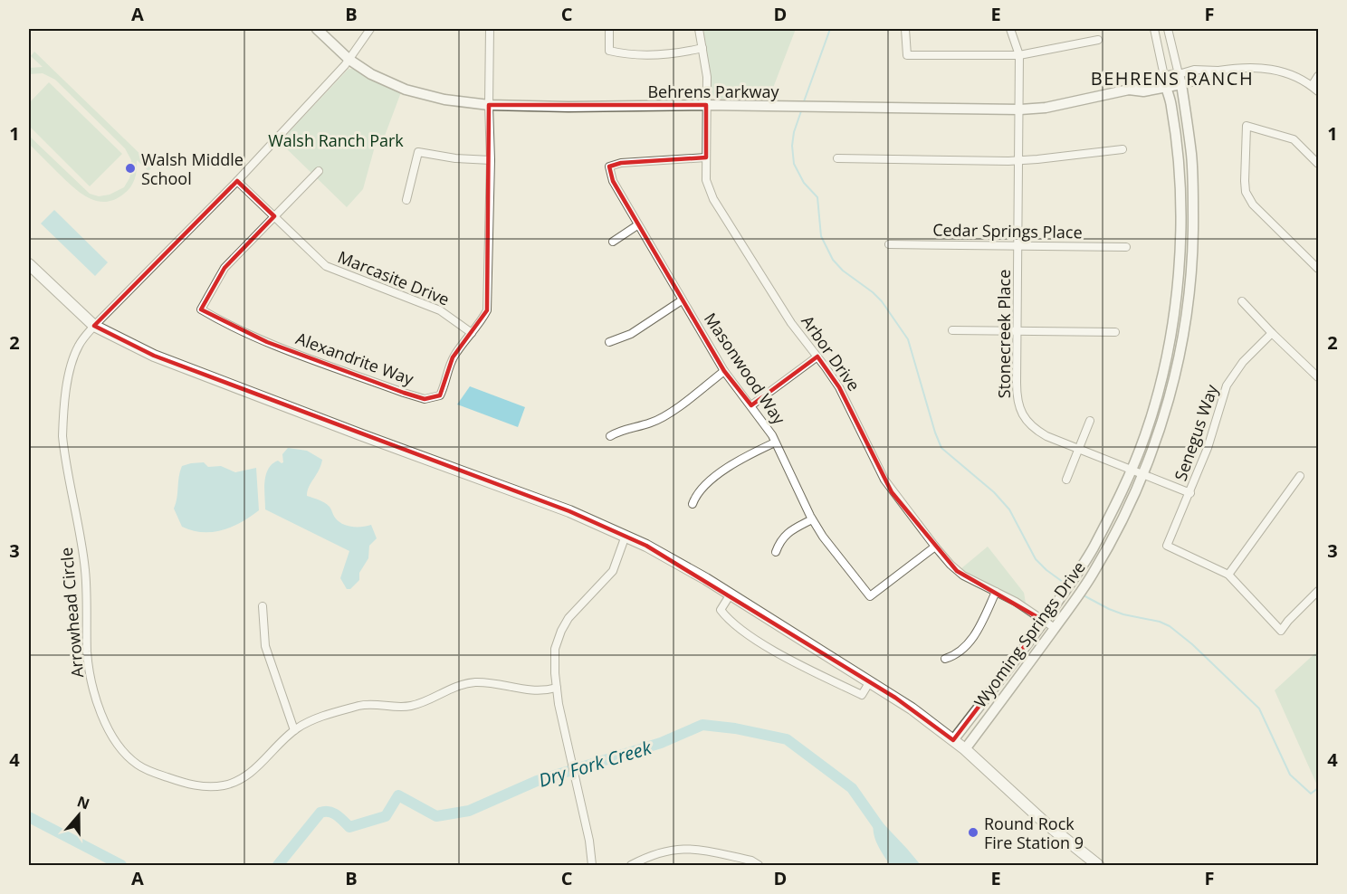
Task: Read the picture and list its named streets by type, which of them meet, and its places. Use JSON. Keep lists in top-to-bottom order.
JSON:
{
  "streets": {
    "street": [
      "Behrens Parkway",
      "Cedar Springs Place",
      "Marcasite Drive",
      "Stonecreek Place",
      "Arbor Drive",
      "Alexandrite Way",
      "Masonwood Way",
      "Senegus Way",
      "Arrowhead Circle",
      "Wyoming Springs Drive"
    ]
  },
  "crossings": [
    ["Behrens Parkway", "Stonecreek Place"],
    ["Behrens Parkway", "Arbor Drive"],
    ["Behrens Parkway", "Alexandrite Way"],
    ["Behrens Parkway", "Arrowhead Circle"],
    ["Behrens Parkway", "Wyoming Springs Drive"],
    ["Cedar Springs Place", "Stonecreek Place"],
    ["Marcasite Drive", "Alexandrite Way"],
    ["Marcasite Drive", "Arrowhead Circle"],
    ["Stonecreek Place", "Senegus Way"],
    ["Stonecreek Place", "Wyoming Springs Drive"],
    ["Arbor Drive", "Masonwood Way"],
    ["Arbor Drive", "Wyoming Springs Drive"]
  ],
  "districts": ["BEHRENS RANCH"],
  "water": ["Dry Fork Creek"],
  "parks": ["Walsh Ranch Park"],
  "places": ["Walsh Middle School", "Round Rock Fire Station 9"],
  "north": "top",
  "grid": {
    "columns": [
      "A",
      "B",
      "C",
      "D",
      "E",
      "F"
    ],
    "rows": [
      "1",
      "2",
      "3",
      "4"
    ]
  }
}
